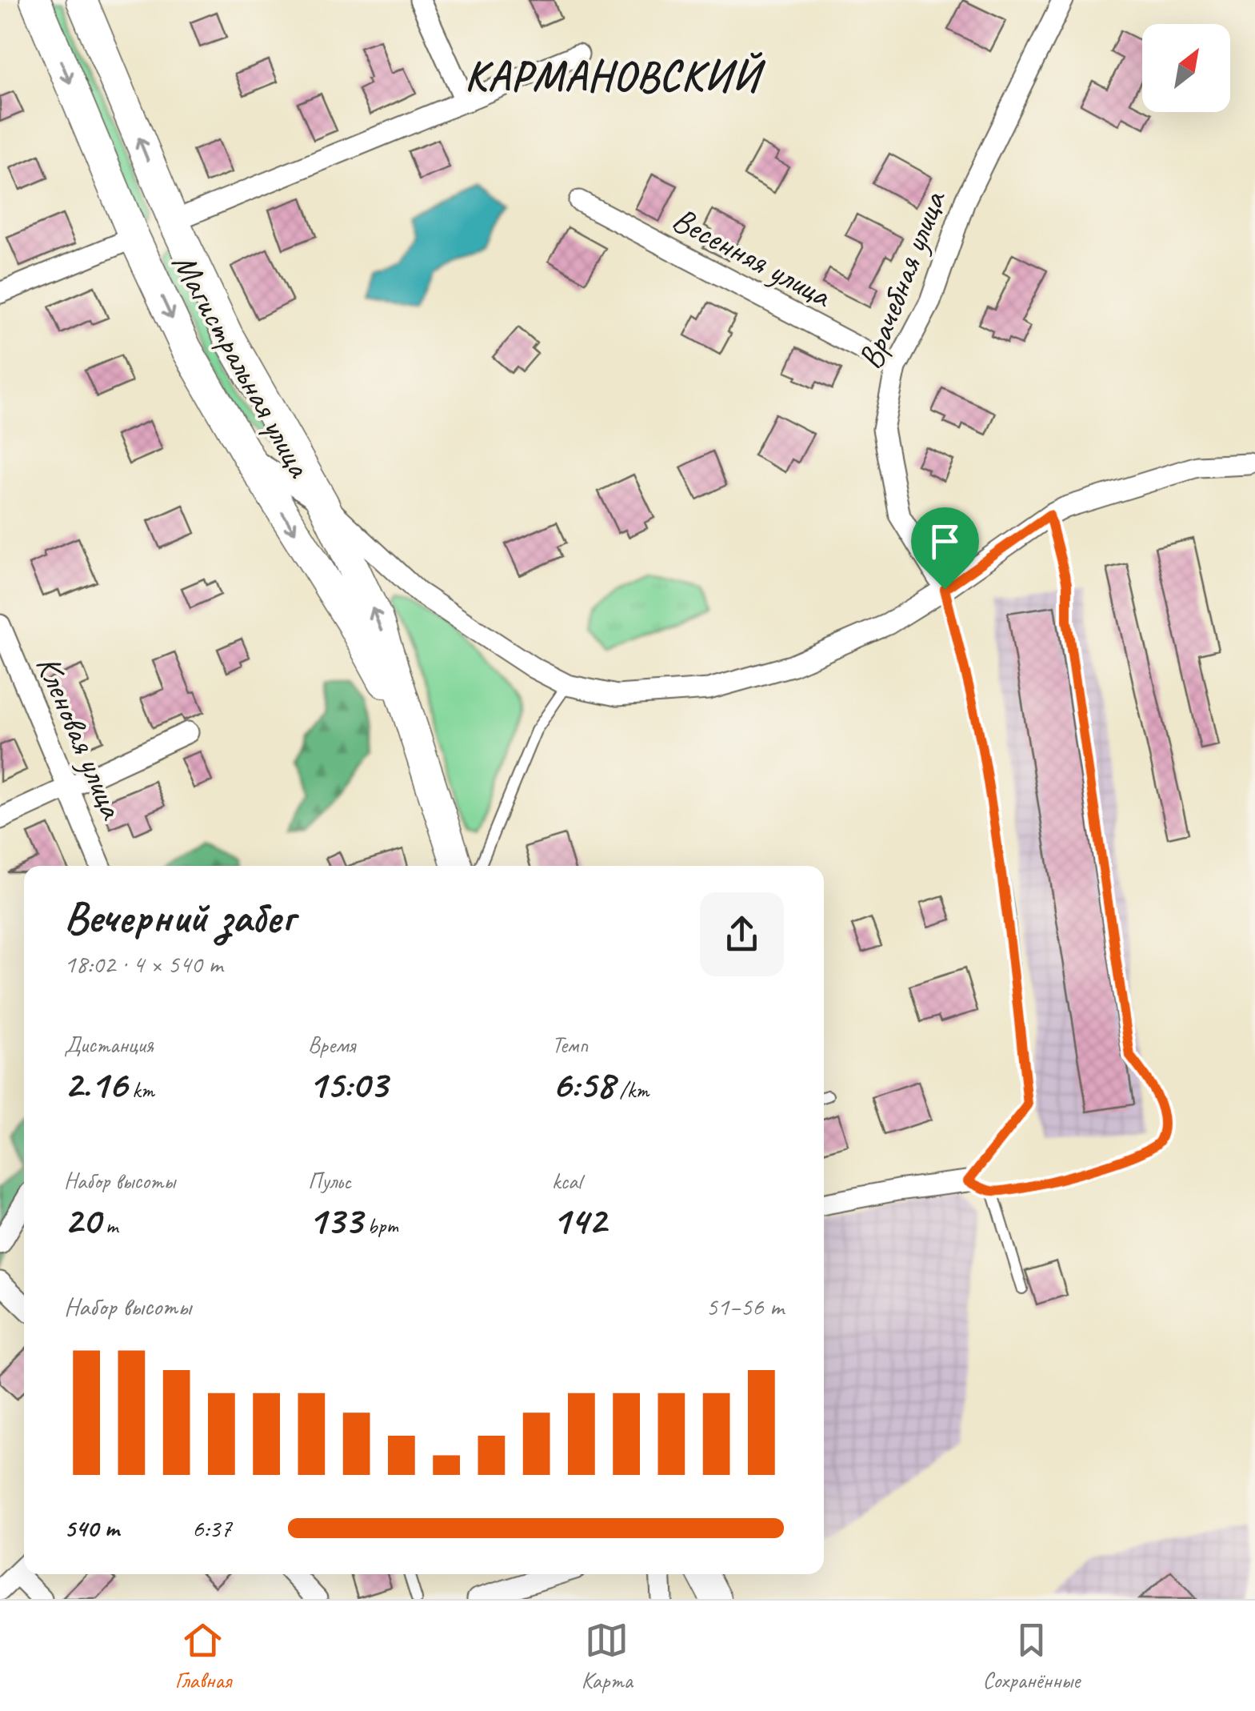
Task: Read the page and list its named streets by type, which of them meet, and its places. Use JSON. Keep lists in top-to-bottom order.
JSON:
{
  "streets": {
    "main road": ["Магистральная улица"],
    "street": ["Весенняя улица", "Врачебная улица", "Кленовая улица"]
  },
  "crossings": [
    ["Весенняя улица", "Врачебная улица"]
  ],
  "districts": ["КАРМАНОВСКИЙ"],
  "north": "top right",
  "page": {
    "heading": ["Вечерний забег", "18:02 · 4 × 540 m"],
    "stats": [
      ["Дистанция", "2.16 km"],
      ["Время", "15:03"],
      ["Темп", "6:58 /km"],
      ["Набор высоты", "20 m"],
      ["Пульс", "133 bpm"],
      ["kcal", "142"]
    ],
    "chart": ["Набор высоты", "51–56 m"],
    "list": [
      {
        "name": "540 m",
        "note": "6:37"
      }
    ],
    "tabs": ["Главная", "Карта", "Сохранённые"]
  }
}
